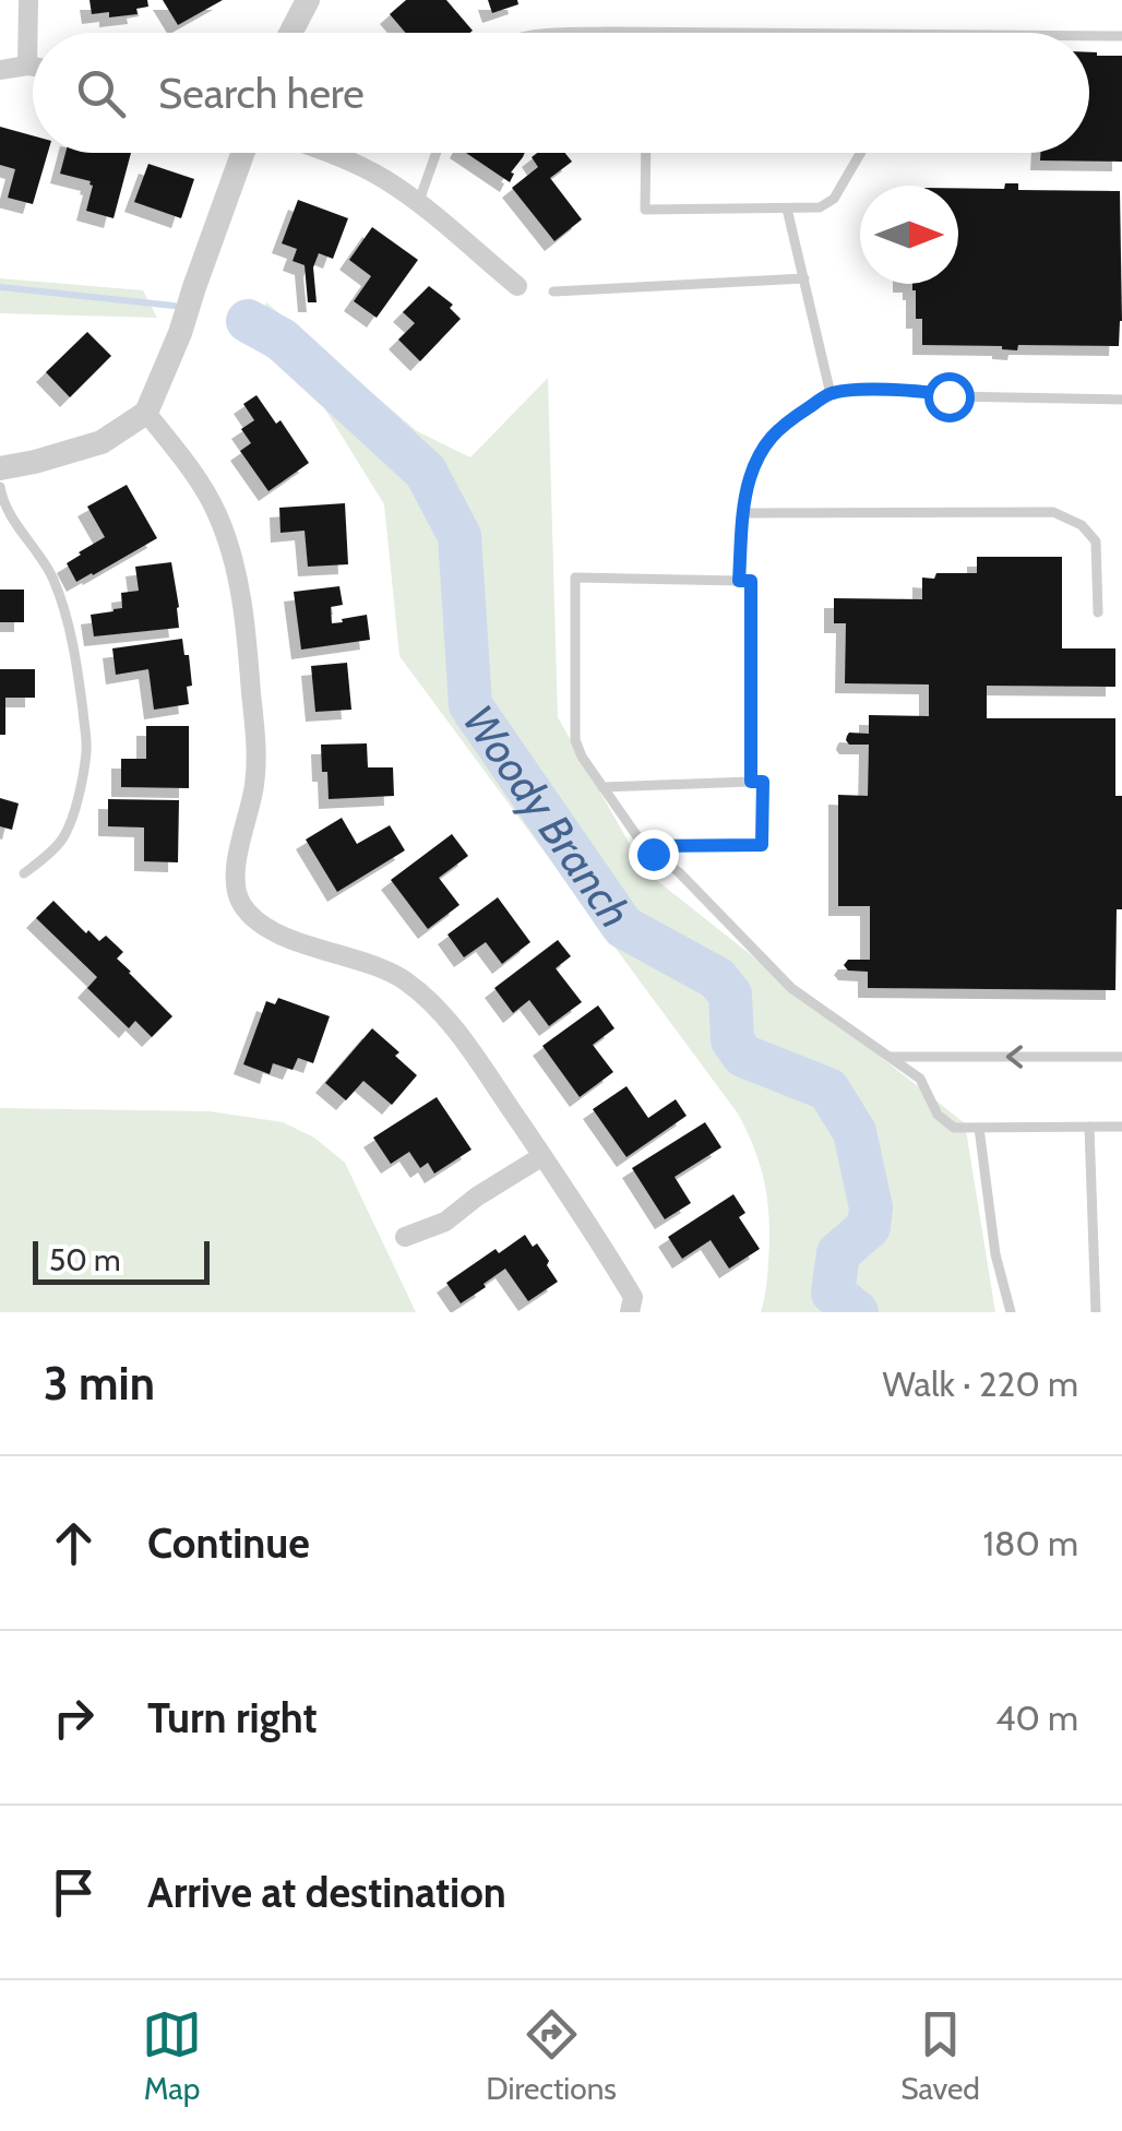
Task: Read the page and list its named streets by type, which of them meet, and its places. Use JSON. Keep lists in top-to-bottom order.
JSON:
{
  "water": ["Woody Branch"],
  "scale_bar": "50 m",
  "north": "right",
  "page": {
    "search": "Search here",
    "scale": "50 m",
    "heading": ["3 min", "Walk · 220 m"],
    "list": [
      ["Continue", "180 m"],
      ["Turn right", "40 m"],
      "Arrive at destination"
    ],
    "nav": ["Map", "Directions", "Saved"]
  }
}
